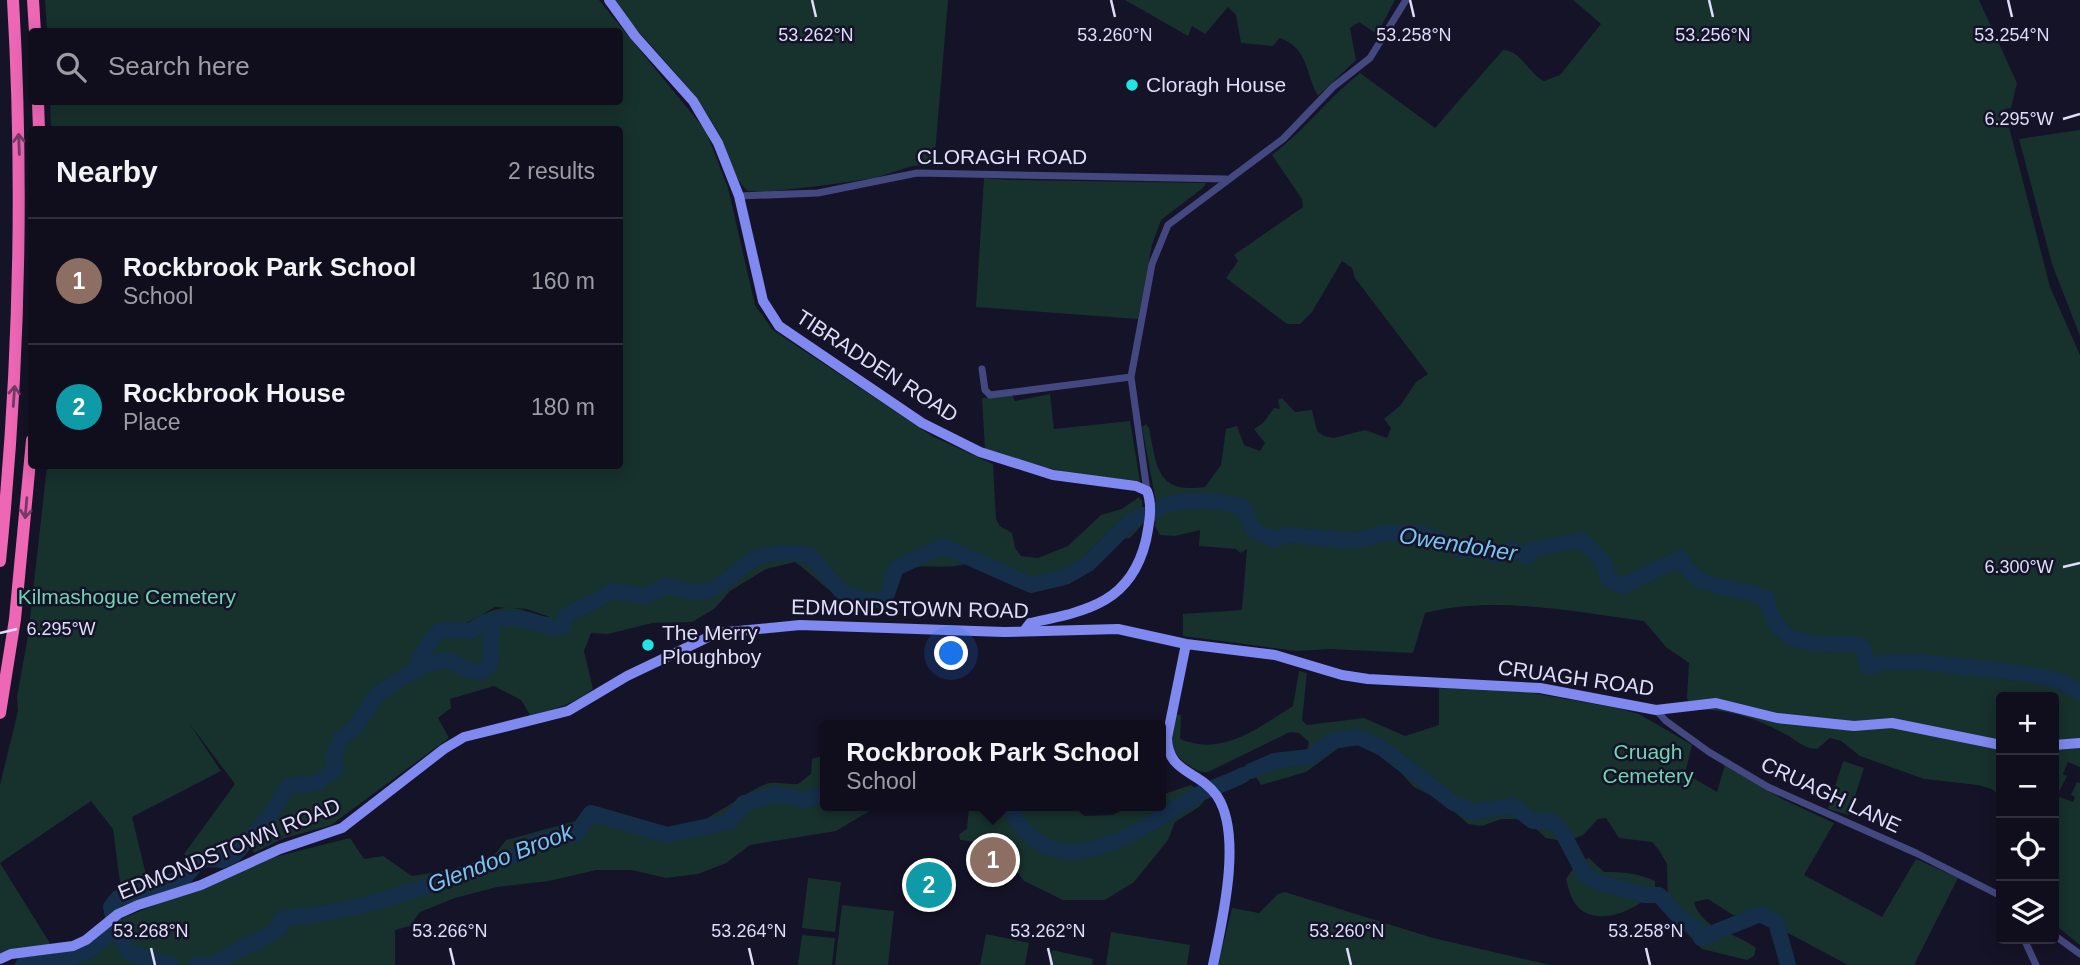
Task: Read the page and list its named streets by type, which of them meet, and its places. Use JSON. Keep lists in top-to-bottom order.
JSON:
{
  "streets": {
    "main road": ["TIBRADDEN ROAD", "EDMONDSTOWN ROAD", "CRUAGH ROAD"],
    "street": ["CLORAGH ROAD", "CRUAGH LANE"]
  },
  "crossings": [
    ["CLORAGH ROAD", "TIBRADDEN ROAD"],
    ["EDMONDSTOWN ROAD", "CRUAGH ROAD"],
    ["CRUAGH ROAD", "CRUAGH LANE"]
  ],
  "water": ["Owendoher", "Glendoo Brook"],
  "parks": ["Kilmashogue Cemetery", "Cruagh Cemetery"],
  "places": ["Cloragh House", "The Merry Ploughboy"],
  "page": {
    "search": "Search here",
    "heading": ["Nearby", "2 results"],
    "list": [
      {
        "mark": "1",
        "name": "Rockbrook Park School",
        "note": "School",
        "value": "160 m"
      },
      {
        "mark": "2",
        "name": "Rockbrook House",
        "note": "Place",
        "value": "180 m"
      }
    ],
    "map_buttons": ["+", "−"],
    "popup": ["Rockbrook Park School", "School"],
    "pins": ["1", "2"]
  },
  "coordinates": [
    "53.262°N",
    "53.260°N",
    "53.254°N",
    "53.258°N",
    "53.256°N",
    "6.295°W",
    "6.300°W",
    "53.268°N",
    "53.266°N",
    "53.264°N"
  ]
}
